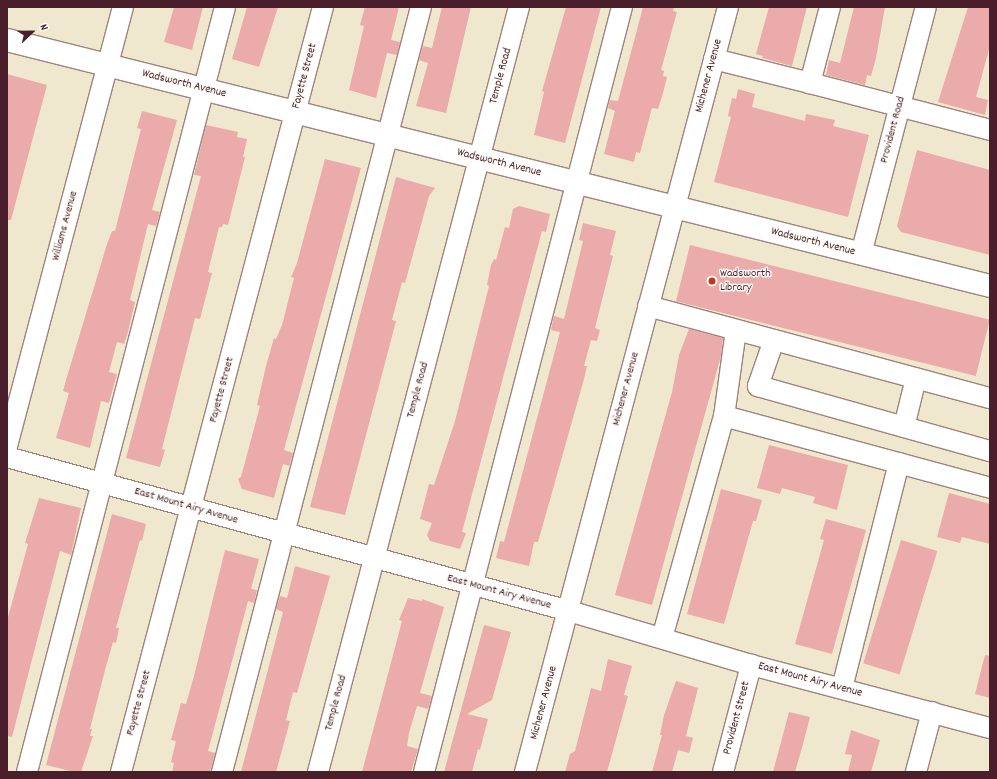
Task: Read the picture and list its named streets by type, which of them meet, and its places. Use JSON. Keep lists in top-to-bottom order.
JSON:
{
  "streets": {
    "main road": ["Wadsworth Avenue"],
    "street": [
      "Fayette Street",
      "Temple Road",
      "Michener Avenue",
      "Provident Road",
      "Williams Avenue",
      "East Mount Airy Avenue",
      "Provident Street"
    ]
  },
  "crossings": [
    ["Fayette Street", "Wadsworth Avenue"],
    ["Fayette Street", "East Mount Airy Avenue"],
    ["Temple Road", "Wadsworth Avenue"],
    ["Temple Road", "East Mount Airy Avenue"],
    ["Michener Avenue", "Wadsworth Avenue"],
    ["Michener Avenue", "East Mount Airy Avenue"],
    ["Wadsworth Avenue", "Provident Road"],
    ["Wadsworth Avenue", "Williams Avenue"],
    ["East Mount Airy Avenue", "Provident Street"]
  ],
  "places": ["Wadsworth Library"],
  "north": "right"
}
